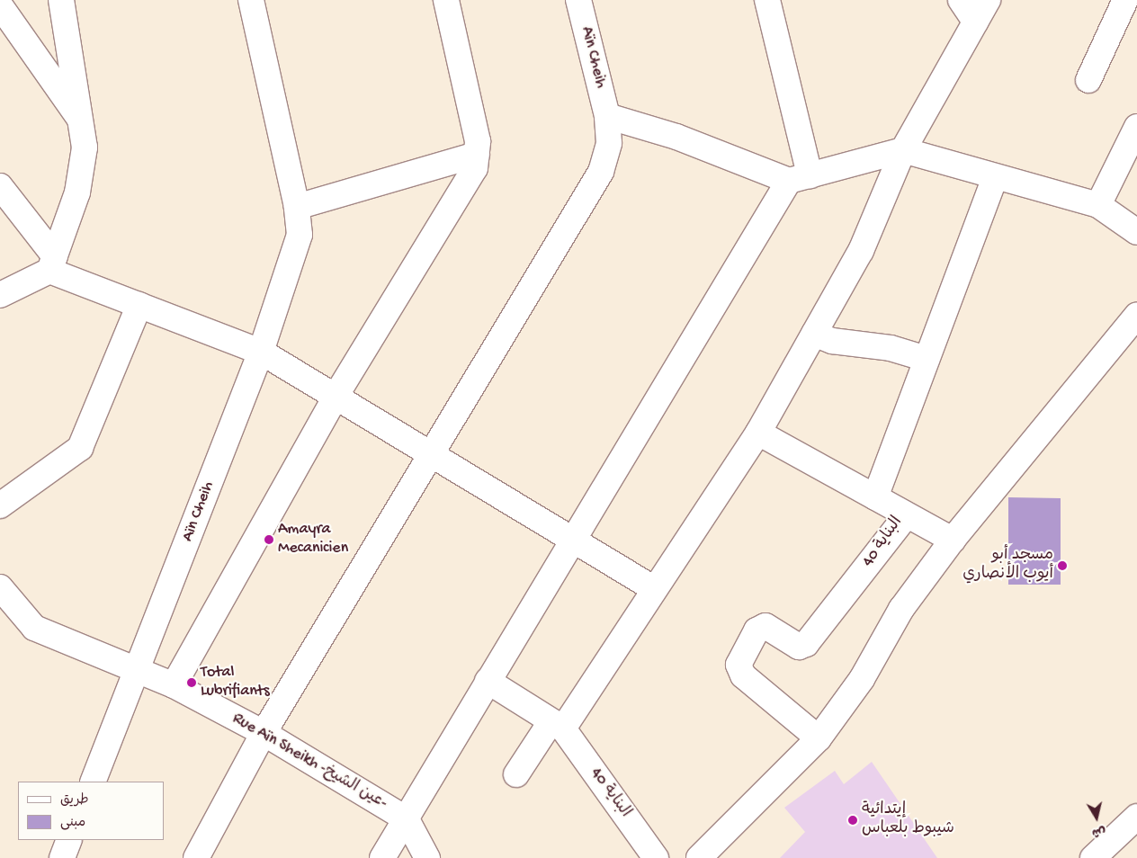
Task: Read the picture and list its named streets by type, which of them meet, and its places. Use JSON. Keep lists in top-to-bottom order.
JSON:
{
  "streets": {
    "street": ["Aïn Cheih", "البناية 40", "Rue Aïn Sheikh -عين الشيخ-"]
  },
  "crossings": [
    ["Aïn Cheih", "Rue Aïn Sheikh -عين الشيخ-"]
  ],
  "places": [
    "Amayra Mecanicien",
    "مسجد أبو أيوب الأنصاري",
    "Total Lubrifiants",
    "إيتدائية شيبوط بلعباس"
  ],
  "legend": ["طريق", "مبنى"],
  "north": "bottom"
}
